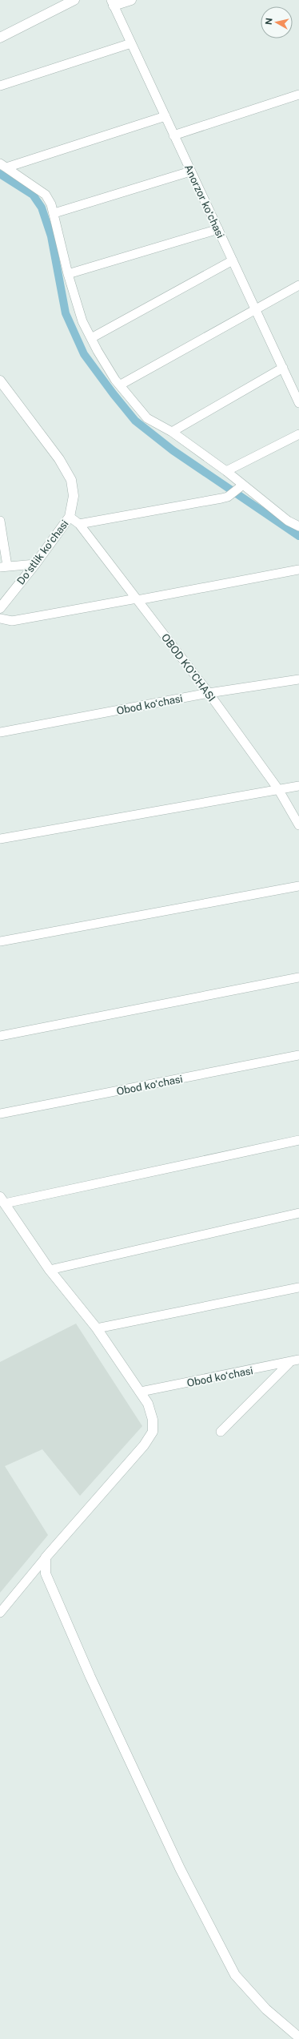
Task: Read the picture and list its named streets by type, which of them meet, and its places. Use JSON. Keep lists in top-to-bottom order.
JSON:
{
  "streets": {
    "street": [
      "Anorzor koʻchasi",
      "Doʻstlik koʻchasi",
      "OBOD KO'CHASI",
      "Obod koʻchasi"
    ]
  },
  "crossings": [
    ["Doʻstlik koʻchasi", "OBOD KO'CHASI"],
    ["OBOD KO'CHASI", "Obod koʻchasi"]
  ],
  "north": "left"
}
